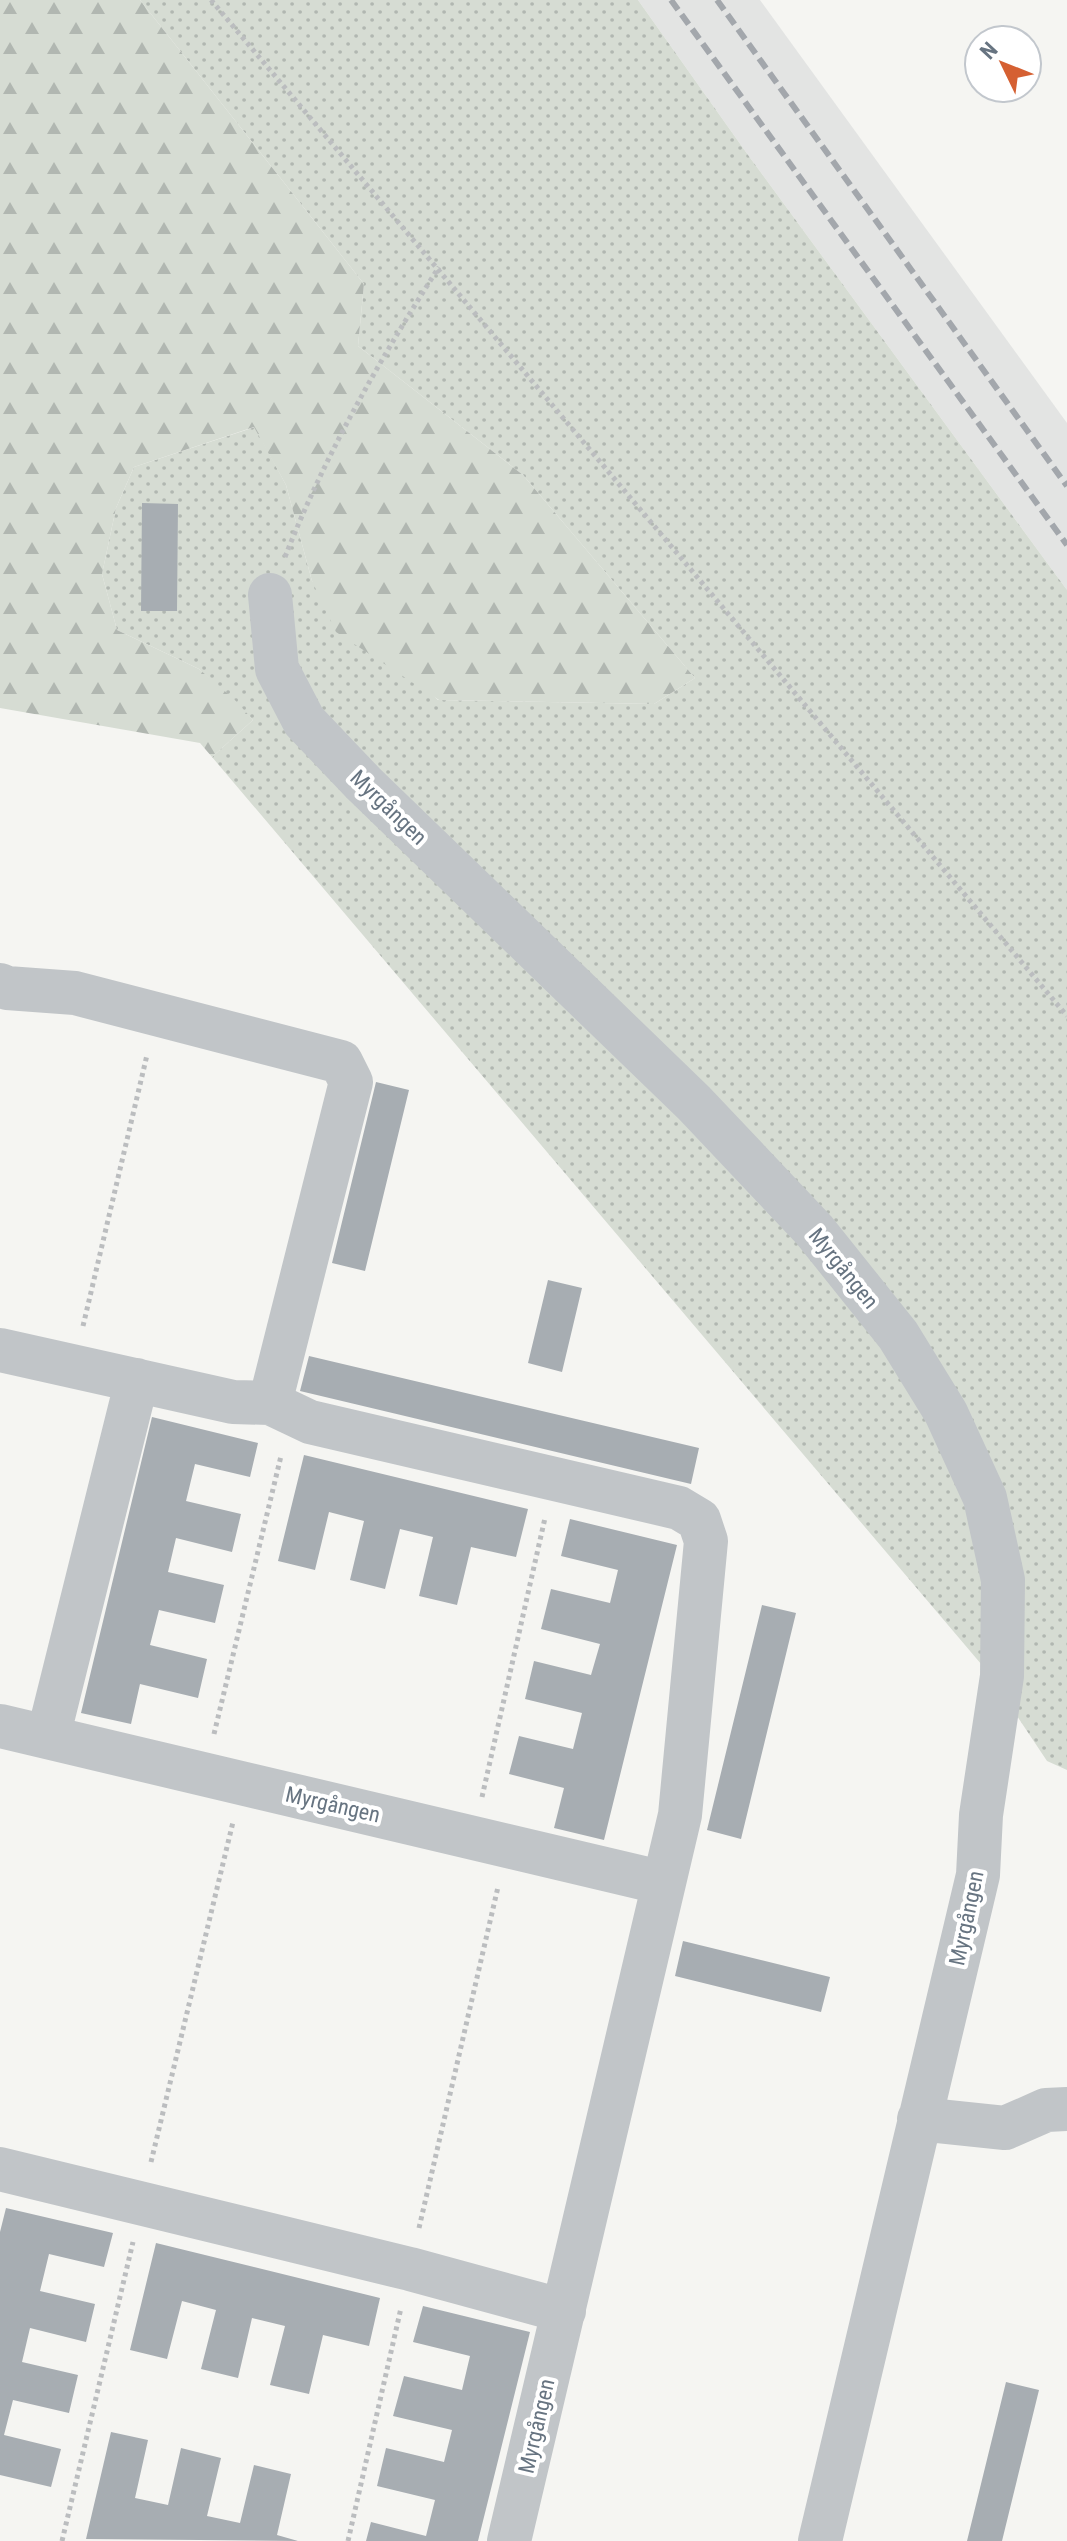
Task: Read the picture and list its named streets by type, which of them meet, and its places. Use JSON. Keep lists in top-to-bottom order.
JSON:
{
  "streets": {
    "street": ["Myrgången"]
  },
  "north": "top left"
}
